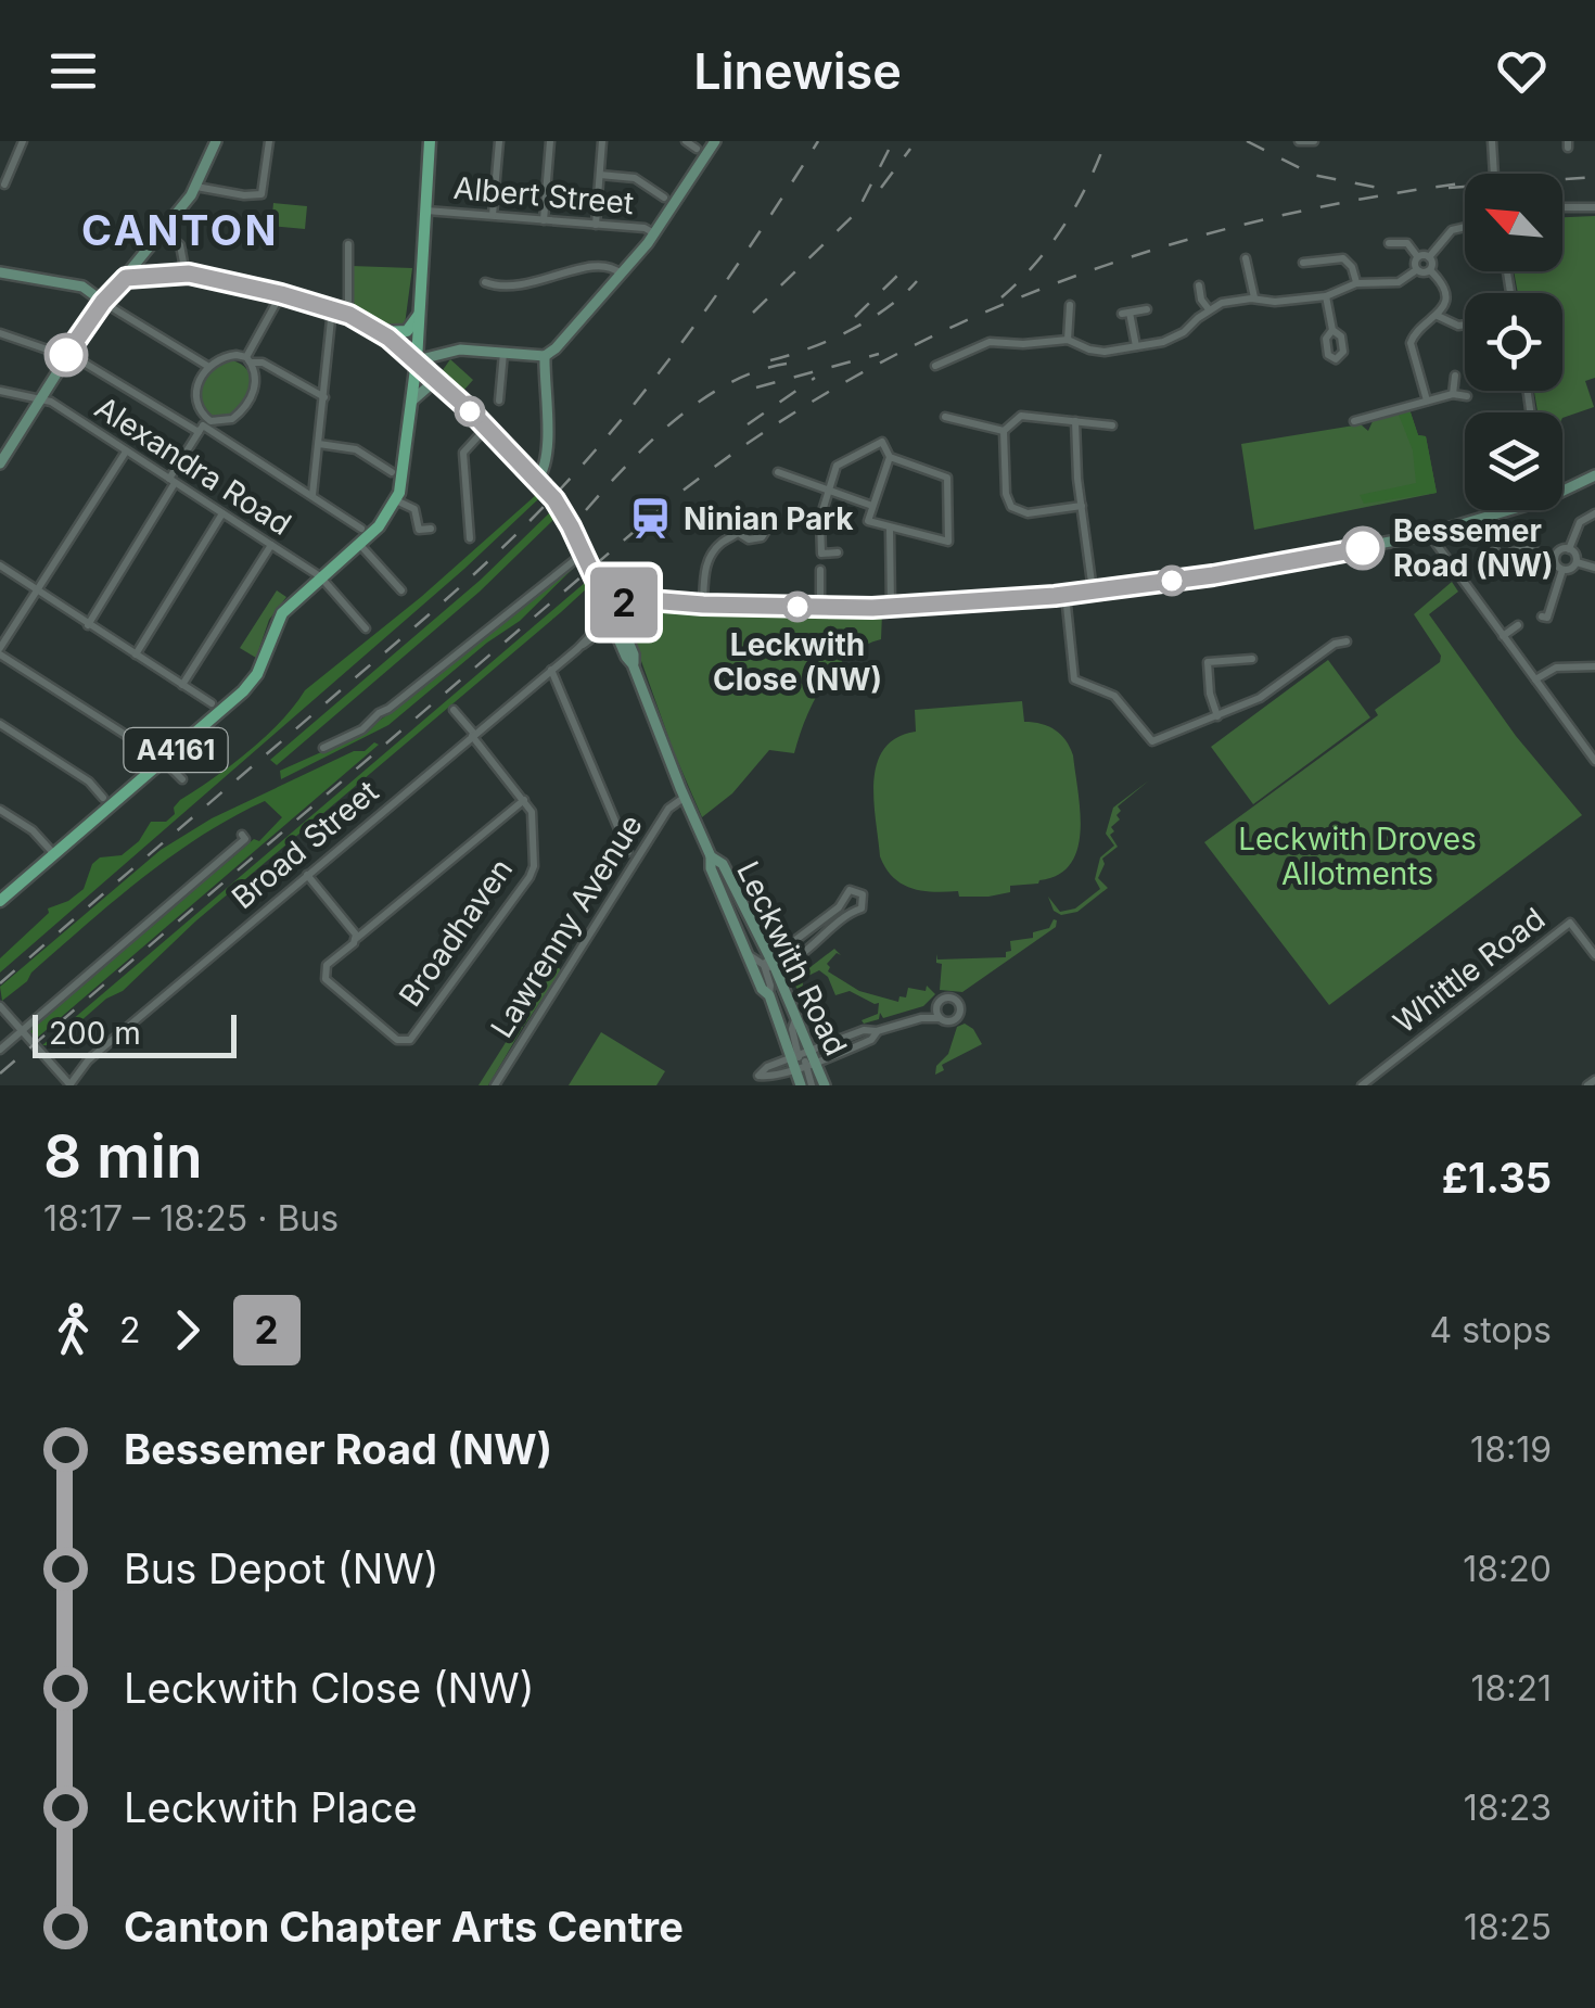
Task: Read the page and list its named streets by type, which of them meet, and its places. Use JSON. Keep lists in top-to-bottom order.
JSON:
{
  "streets": {
    "main road": ["A4161"],
    "street": [
      "Albert Street",
      "Alexandra Road",
      "Broad Street",
      "Lawrenny Avenue",
      "Broadhaven",
      "Leckwith Road",
      "Whittle Road"
    ]
  },
  "crossings": [
    ["Albert Street", "A4161"],
    ["Alexandra Road", "A4161"],
    ["A4161", "Leckwith Road"],
    ["Broad Street", "Broadhaven"],
    ["Broad Street", "Leckwith Road"],
    ["Lawrenny Avenue", "Leckwith Road"]
  ],
  "districts": ["CANTON"],
  "parks": ["Leckwith Droves Allotments"],
  "places": {
    "station": ["Ninian Park"],
    "other": ["Bessemer Road (NW)", "Leckwith Close (NW)"]
  },
  "lines": ["bus line 2"],
  "scale_bar": "200 m",
  "north": "top left",
  "page": {
    "header": "Linewise",
    "on_map": "2",
    "scale": "200 m",
    "heading": ["8 min", "18:17 – 18:25 · Bus", "£1.35"],
    "legs": ["2", "2", "4 stops"],
    "list": [
      {
        "name": "Bessemer Road (NW)",
        "value": "18:19"
      },
      {
        "name": "Bus Depot (NW)",
        "value": "18:20"
      },
      {
        "name": "Leckwith Close (NW)",
        "value": "18:21"
      },
      {
        "name": "Leckwith Place",
        "value": "18:23"
      },
      {
        "name": "Canton Chapter Arts Centre",
        "value": "18:25"
      }
    ]
  }
}
